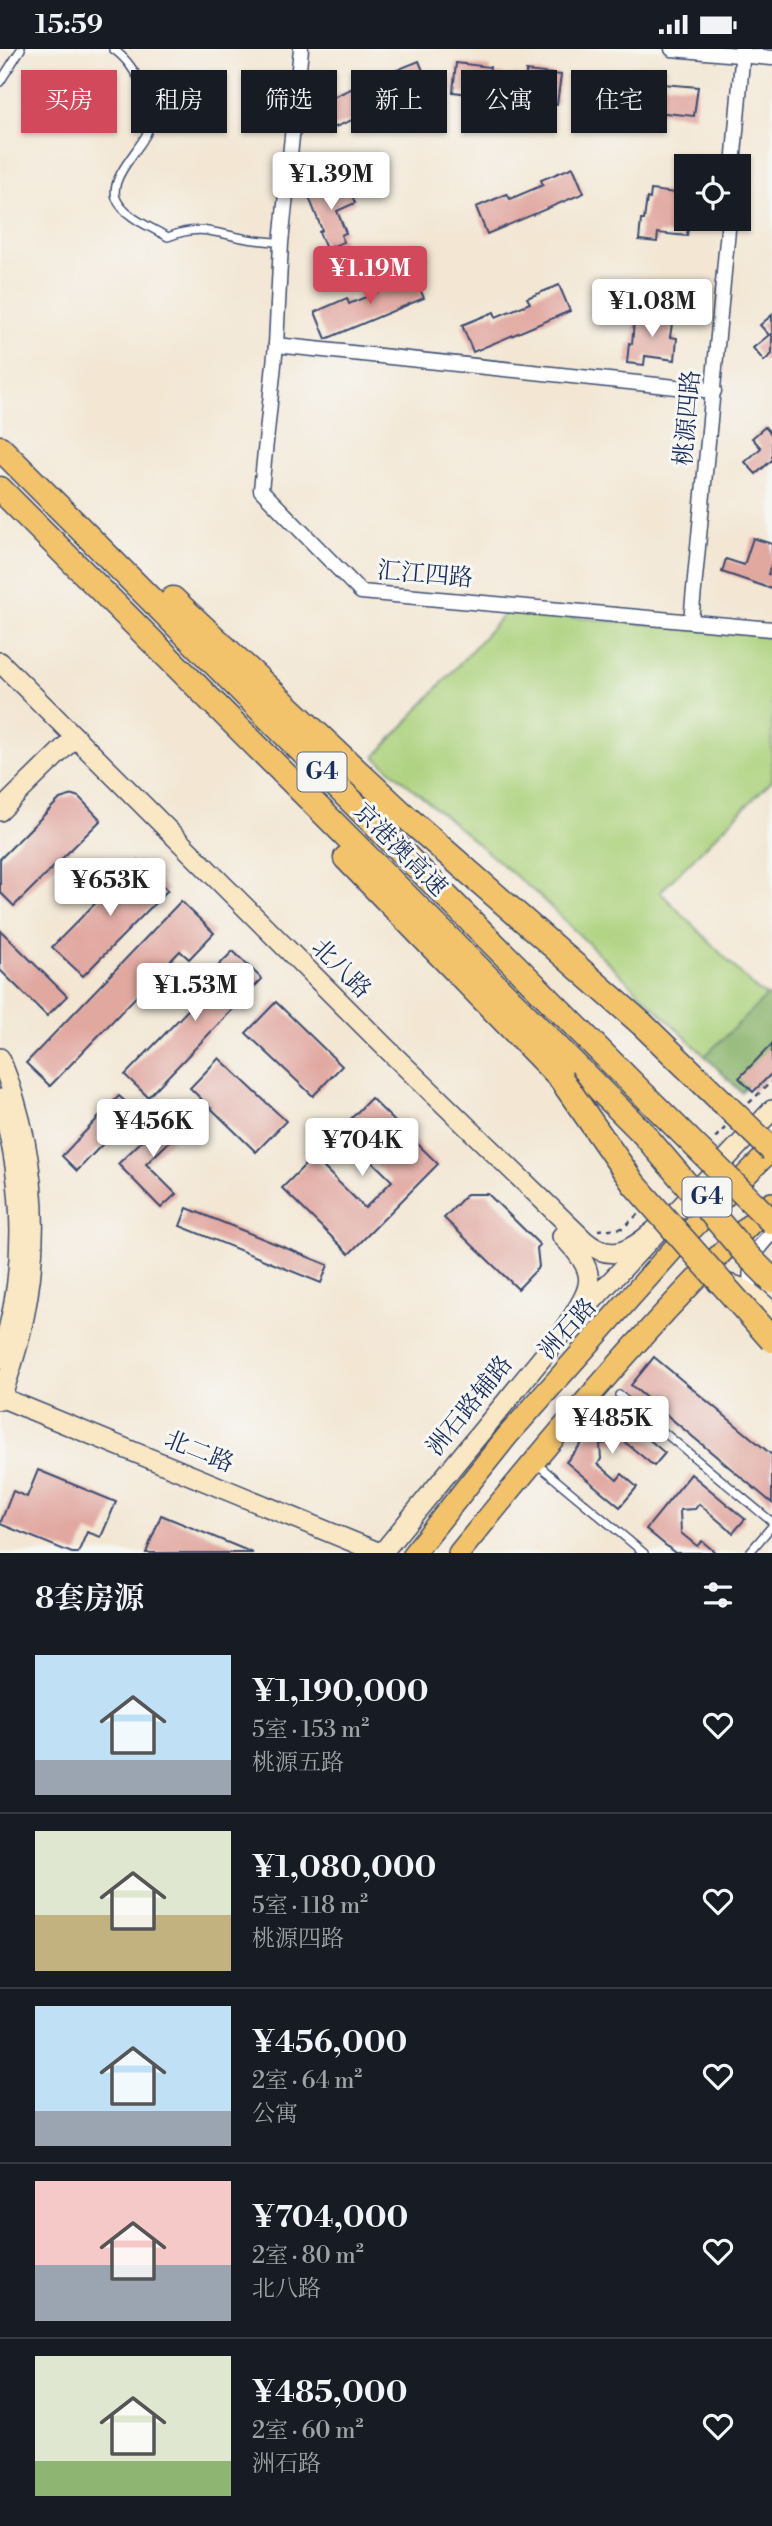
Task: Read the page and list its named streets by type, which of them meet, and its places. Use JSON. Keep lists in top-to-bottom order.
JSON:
{
  "streets": {
    "highway": ["G4", "京港澳高速"],
    "main road": ["洲石路"],
    "street": [
      "桃源四路",
      "汇江四路",
      "北八路",
      "洲石路辅路",
      "北二路"
    ]
  },
  "crossings": [
    ["桃源四路", "汇江四路"],
    ["北八路", "洲石路辅路"],
    ["洲石路辅路", "北二路"]
  ],
  "page": {
    "status": "15:59",
    "chip": [
      "买房",
      "租房",
      "筛选",
      "新上",
      "公寓",
      "住宅"
    ],
    "price": [
      "¥1.39M",
      "¥1.19M",
      "¥1.08M",
      "¥653K",
      "¥1.53M",
      "¥456K",
      "¥704K",
      "¥485K"
    ],
    "heading": "8套房源",
    "list": [
      {
        "name": "¥1,190,000",
        "note": "5室 · 153 m² · 桃源五路"
      },
      {
        "name": "¥1,080,000",
        "note": "5室 · 118 m² · 桃源四路"
      },
      {
        "name": "¥456,000",
        "note": "2室 · 64 m² · 公寓"
      },
      {
        "name": "¥704,000",
        "note": "2室 · 80 m² · 北八路"
      },
      {
        "name": "¥485,000",
        "note": "2室 · 60 m² · 洲石路"
      }
    ]
  }
}
